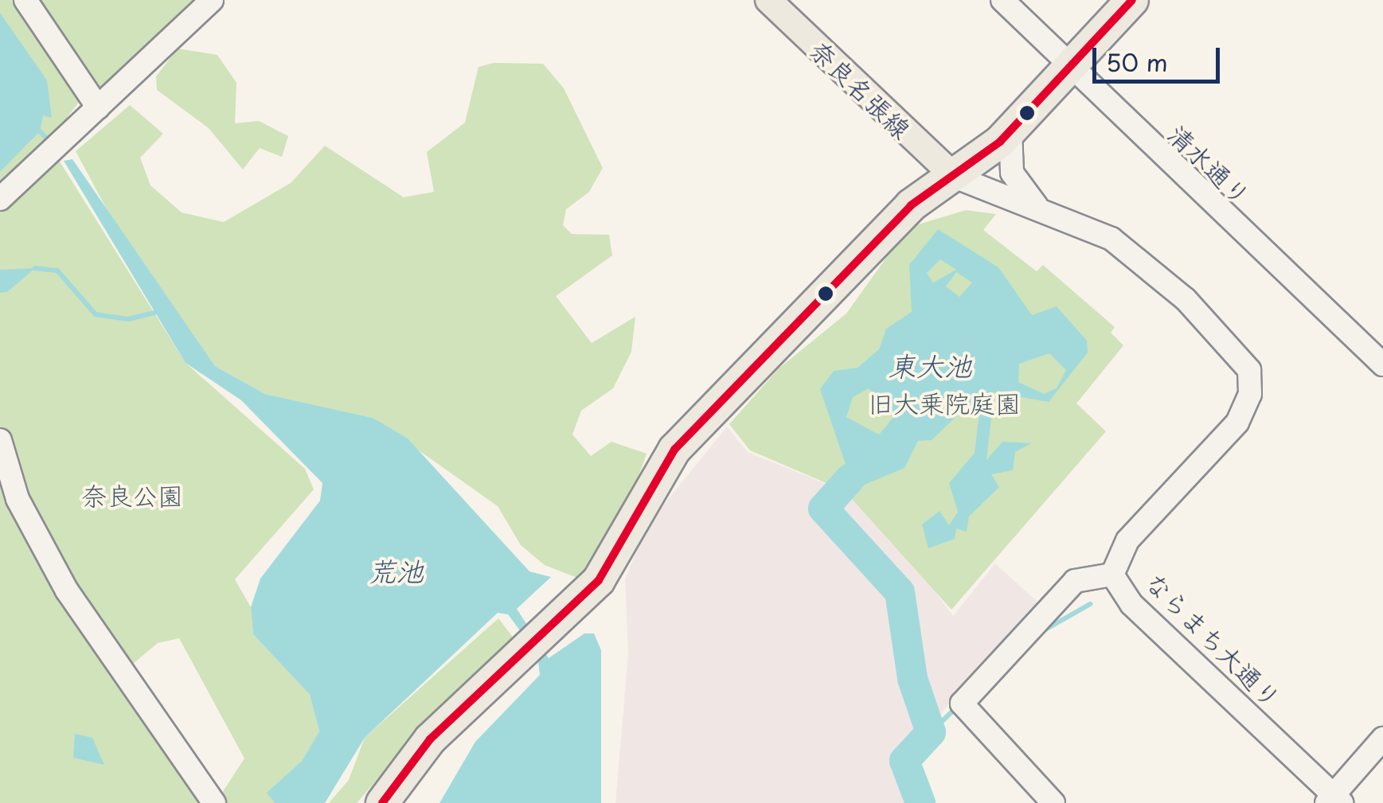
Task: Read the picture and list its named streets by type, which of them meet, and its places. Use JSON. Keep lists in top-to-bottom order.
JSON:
{
  "streets": {
    "main road": ["奈良名張線"],
    "street": ["清水通り", "ならまち大通り"]
  },
  "crossings": [
    ["奈良名張線", "ならまち大通り"]
  ],
  "water": ["東大池", "荒池"],
  "parks": ["旧大乗院庭園", "奈良公園"],
  "scale_bar": "50 m"
}
